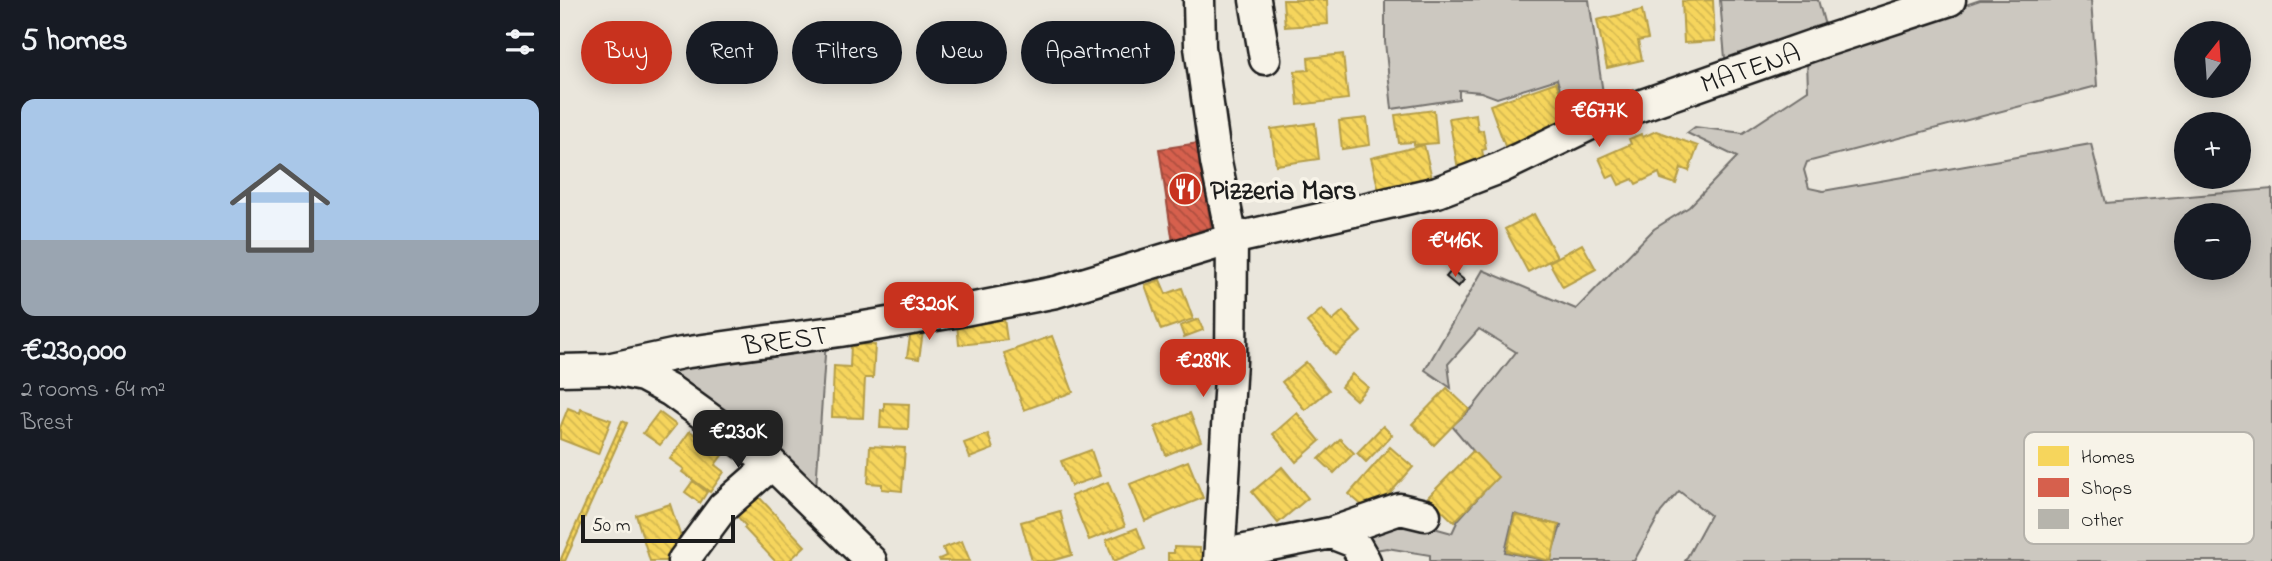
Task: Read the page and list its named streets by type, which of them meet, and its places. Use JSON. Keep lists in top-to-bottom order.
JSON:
{
  "streets": {
    "street": ["MATENA", "BREST"]
  },
  "crossings": [
    ["MATENA", "BREST"]
  ],
  "places": {
    "restaurant": ["Pizzeria Mars"]
  },
  "legend": ["Homes", "Shops", "Other"],
  "scale_bar": "50 m",
  "north": "top",
  "page": {
    "heading": "5 homes",
    "map_buttons": ["+", "−"],
    "chip": [
      "Buy",
      "Rent",
      "Filters",
      "New",
      "Apartment"
    ],
    "list": [
      {
        "name": "€230,000",
        "note": "2 rooms · 64 m² · Brest"
      }
    ],
    "price": [
      "€677K",
      "€416K",
      "€320K",
      "€289K",
      "€230K"
    ],
    "scale": "50 m"
  }
}
